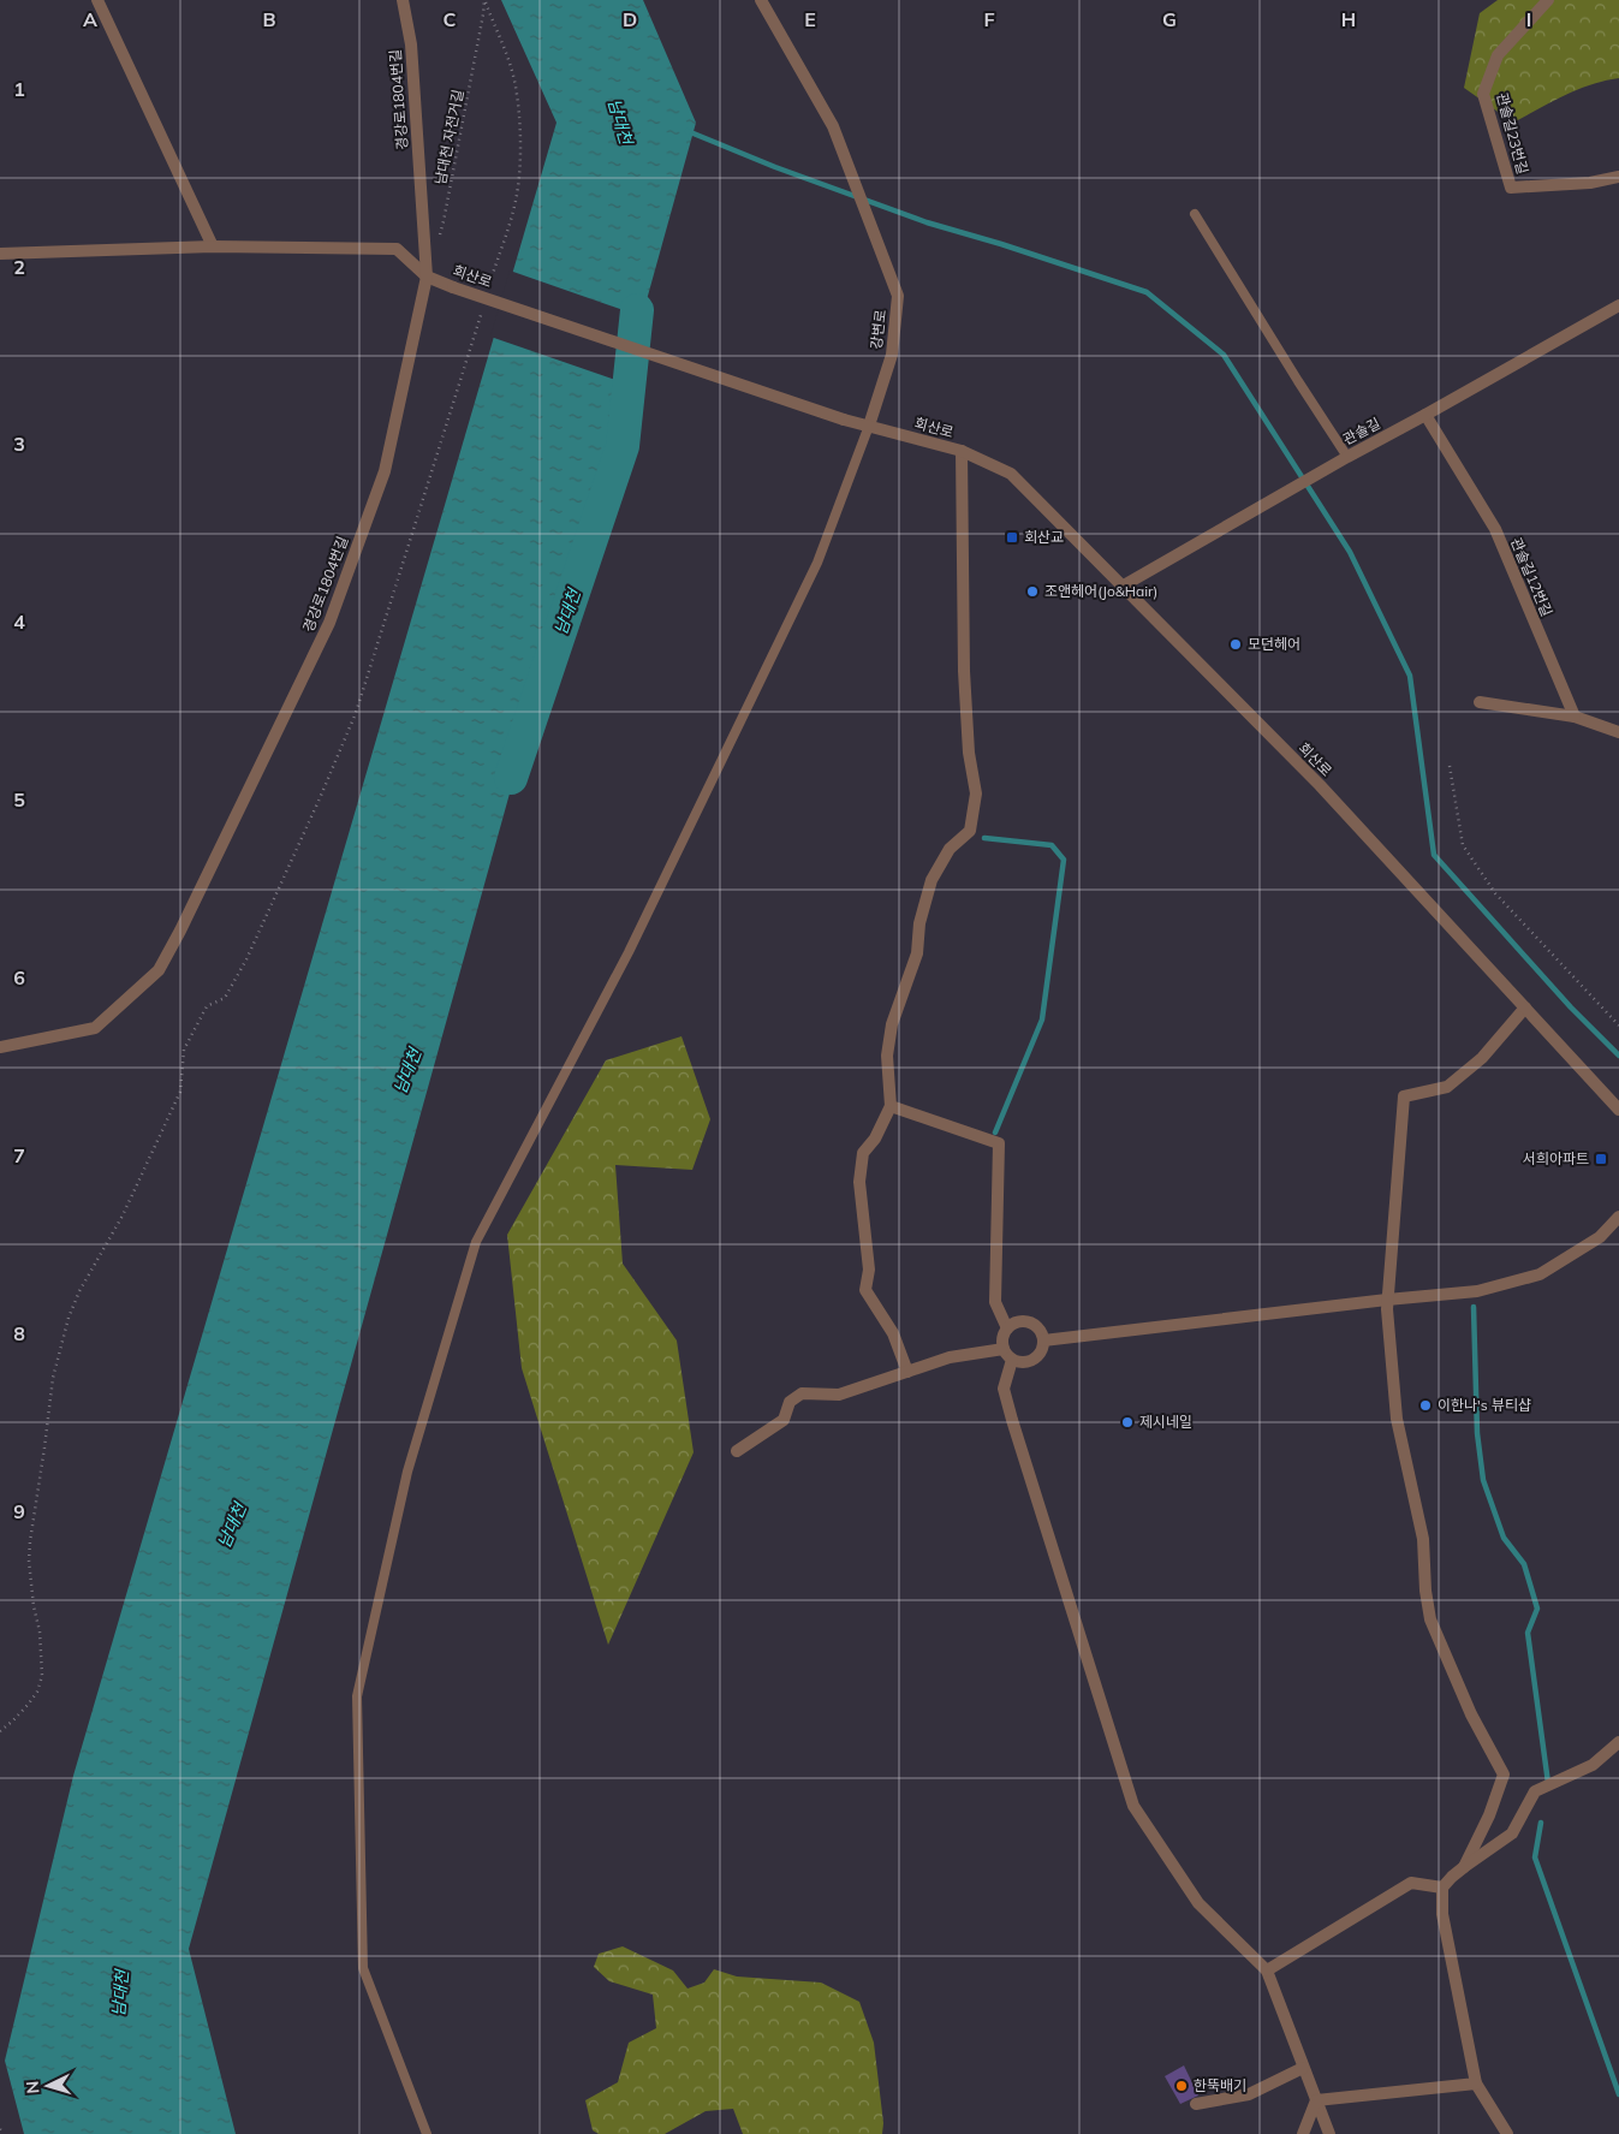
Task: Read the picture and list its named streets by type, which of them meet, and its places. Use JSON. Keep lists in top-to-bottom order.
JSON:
{
  "streets": {
    "street": [
      "경강로1804번길",
      "관솔길23번길",
      "회산로",
      "강변로",
      "관솔길",
      "관솔길12번길"
    ],
    "path": ["남대천 자전거길"]
  },
  "crossings": [
    ["경강로1804번길", "회산로"],
    ["회산로", "강변로"],
    ["회산로", "관솔길"],
    ["관솔길", "관솔길12번길"]
  ],
  "water": ["남대천"],
  "places": {
    "transit": ["회산교", "서희아파트"],
    "other": [
      "조앤헤어(Jo&Hair)",
      "모던헤어",
      "이한나's 뷰티샵",
      "제시네일",
      "한뚝배기"
    ]
  },
  "north": "left",
  "grid": {
    "columns": [
      "A",
      "B",
      "C",
      "D",
      "E",
      "F",
      "G",
      "H",
      "I"
    ],
    "rows": [
      "1",
      "2",
      "3",
      "4",
      "5",
      "6",
      "7",
      "8",
      "9"
    ]
  }
}
